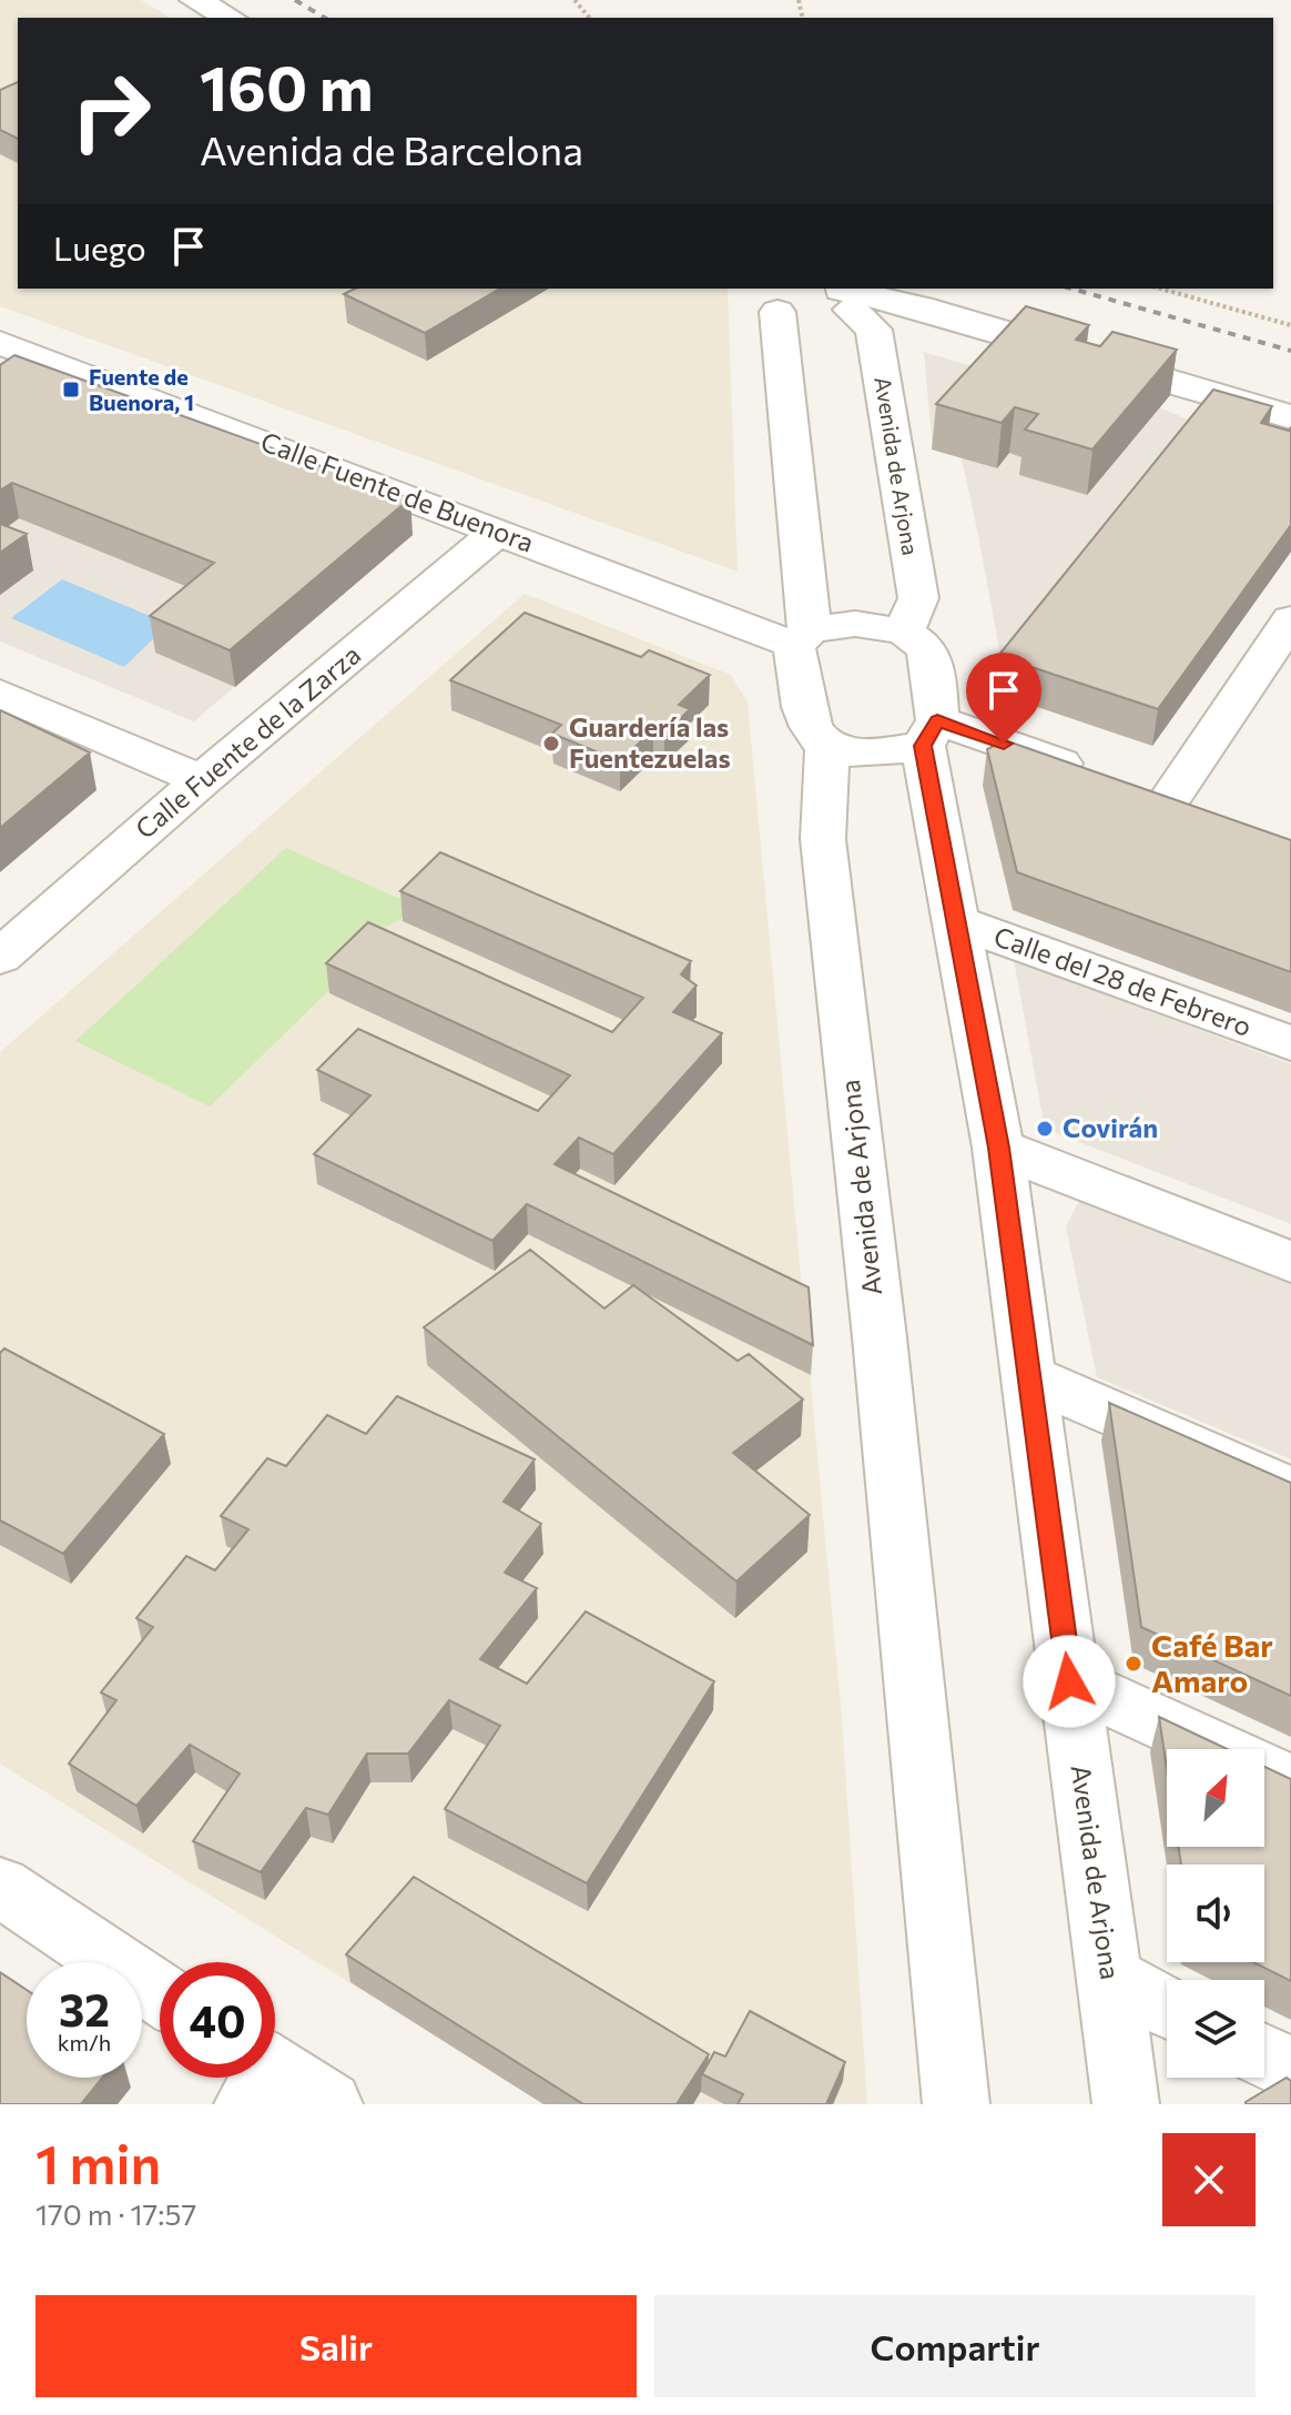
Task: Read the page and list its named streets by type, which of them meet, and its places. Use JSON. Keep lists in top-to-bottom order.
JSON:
{
  "streets": {
    "street": [
      "Avenida de Arjona",
      "Calle Fuente de Buenora",
      "Calle Fuente de la Zarza",
      "Calle del 28 de Febrero"
    ]
  },
  "crossings": [
    ["Avenida de Arjona", "Calle Fuente de Buenora"],
    ["Avenida de Arjona", "Calle del 28 de Febrero"],
    ["Calle Fuente de Buenora", "Calle Fuente de la Zarza"]
  ],
  "places": {
    "transit": ["Fuente de Buenora, 1"],
    "other": ["Guardería las Fuentezuelas", "Covirán", "Café Bar Amaro"]
  },
  "north": "top right",
  "page": {
    "turn": ["160 m", "Avenida de Barcelona"],
    "then": "Luego",
    "speed": "32 km/h",
    "limit": "40",
    "heading": ["1 min", "170 m · 17:57"],
    "buttons": ["Salir", "Compartir"]
  }
}
